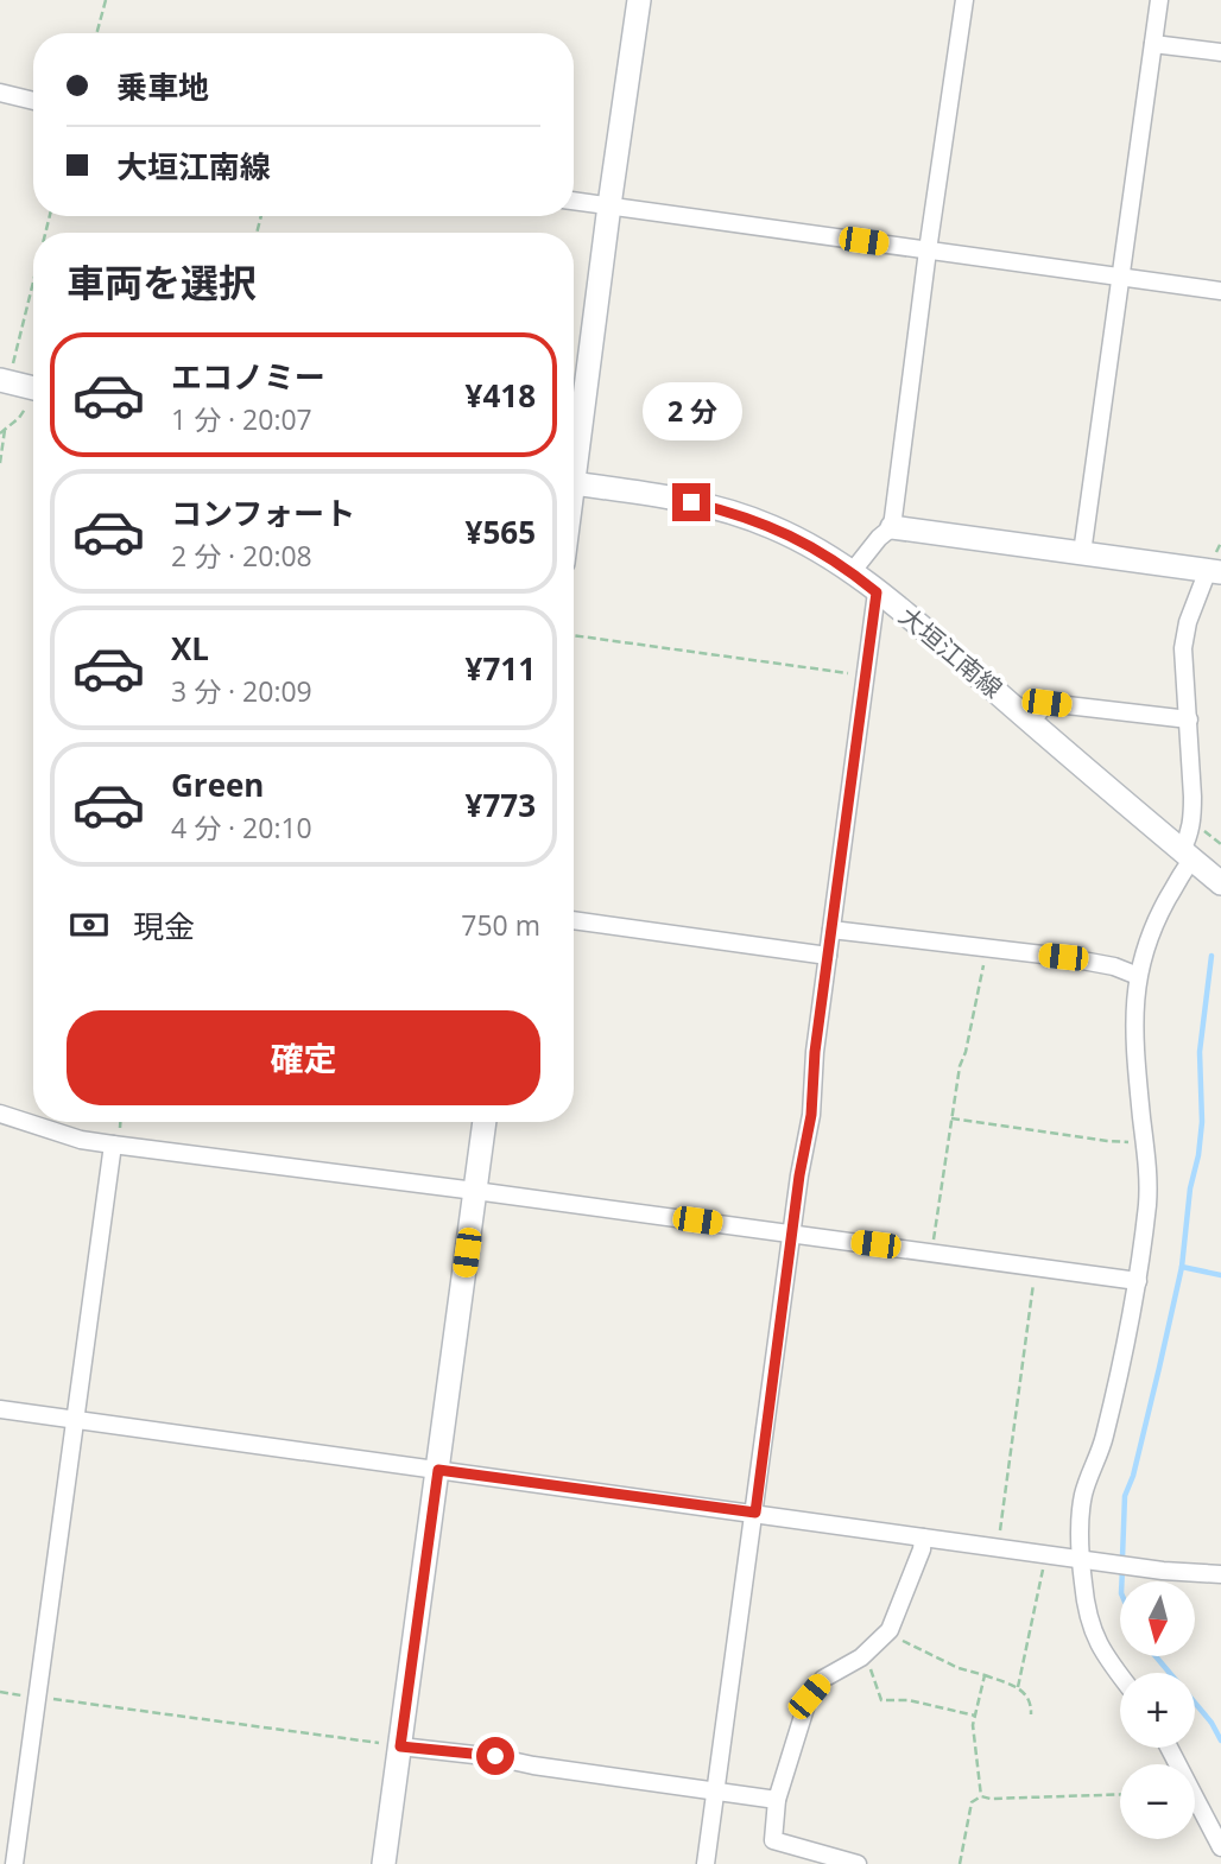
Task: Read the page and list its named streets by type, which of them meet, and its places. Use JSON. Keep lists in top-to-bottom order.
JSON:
{
  "streets": {
    "street": ["大垣江南線"]
  },
  "north": "bottom",
  "page": {
    "banner": ["乗車地", "大垣江南線"],
    "heading": "車両を選択",
    "list": [
      {
        "name": "エコノミー",
        "note": "1 分 · 20:07",
        "value": "¥418"
      },
      {
        "name": "コンフォート",
        "note": "2 分 · 20:08",
        "value": "¥565"
      },
      {
        "name": "XL",
        "note": "3 分 · 20:09",
        "value": "¥711"
      },
      {
        "name": "Green",
        "note": "4 分 · 20:10",
        "value": "¥773"
      }
    ],
    "bubble": "2 分",
    "pay": ["現金", "750 m"],
    "buttons": "確定",
    "map_buttons": ["+", "−"]
  }
}
